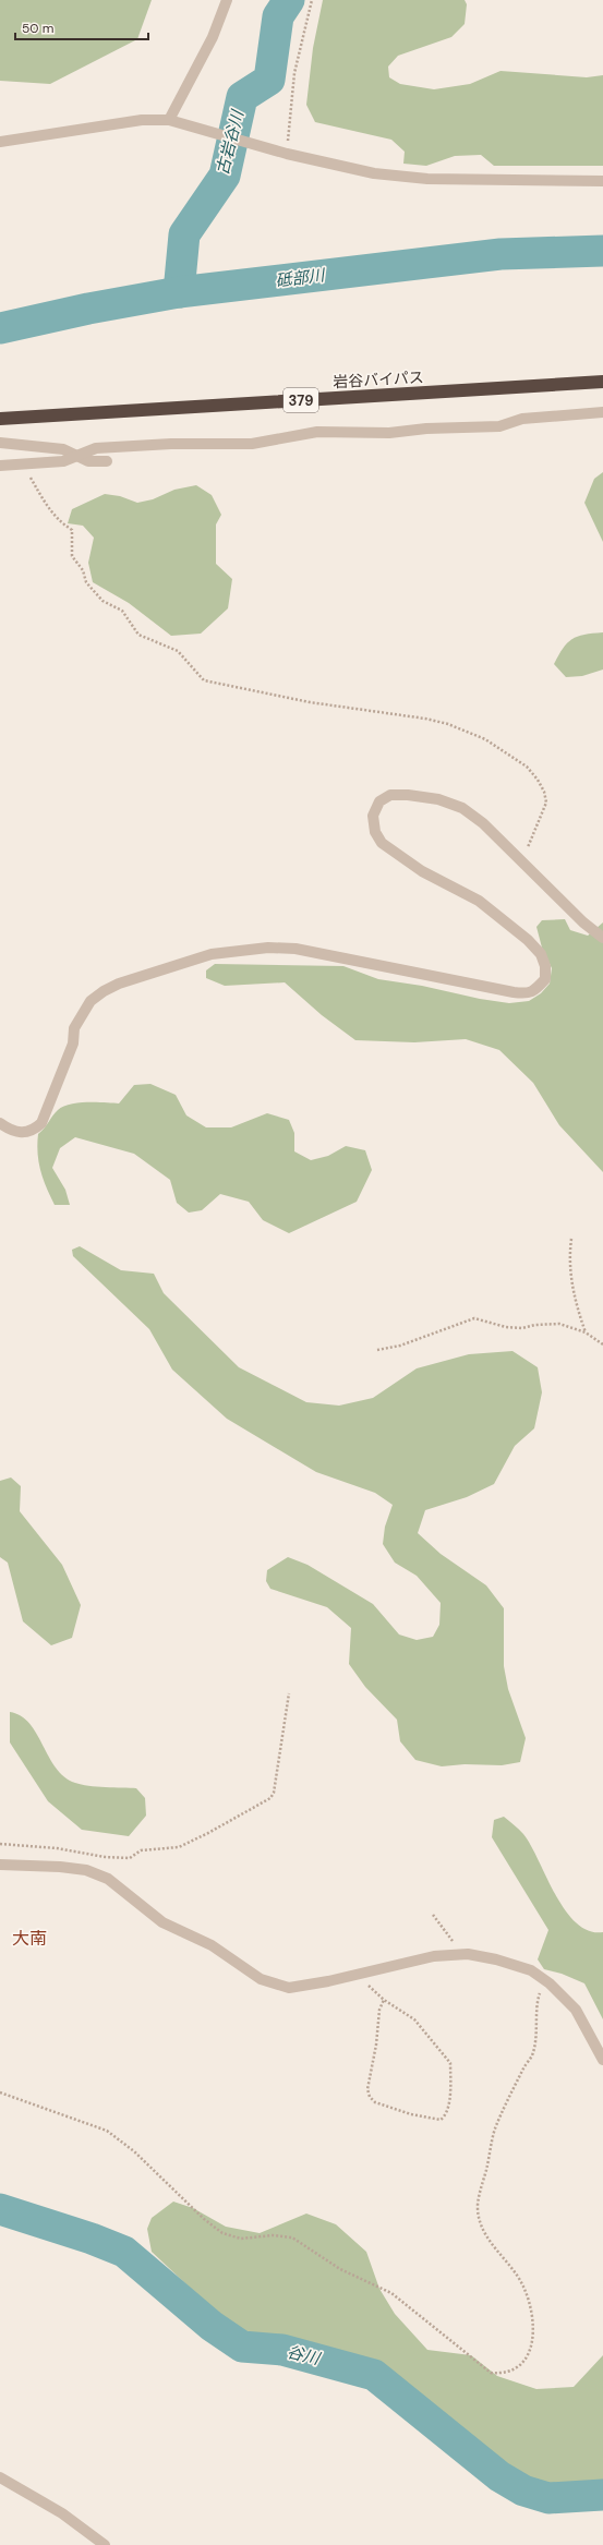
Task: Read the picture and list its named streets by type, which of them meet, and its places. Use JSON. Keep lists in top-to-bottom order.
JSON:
{
  "streets": {
    "highway": ["岩谷バイパス", "379"]
  },
  "districts": ["大南"],
  "water": ["古岩谷川", "砥部川", "谷川"],
  "scale_bar": "50 m"
}
